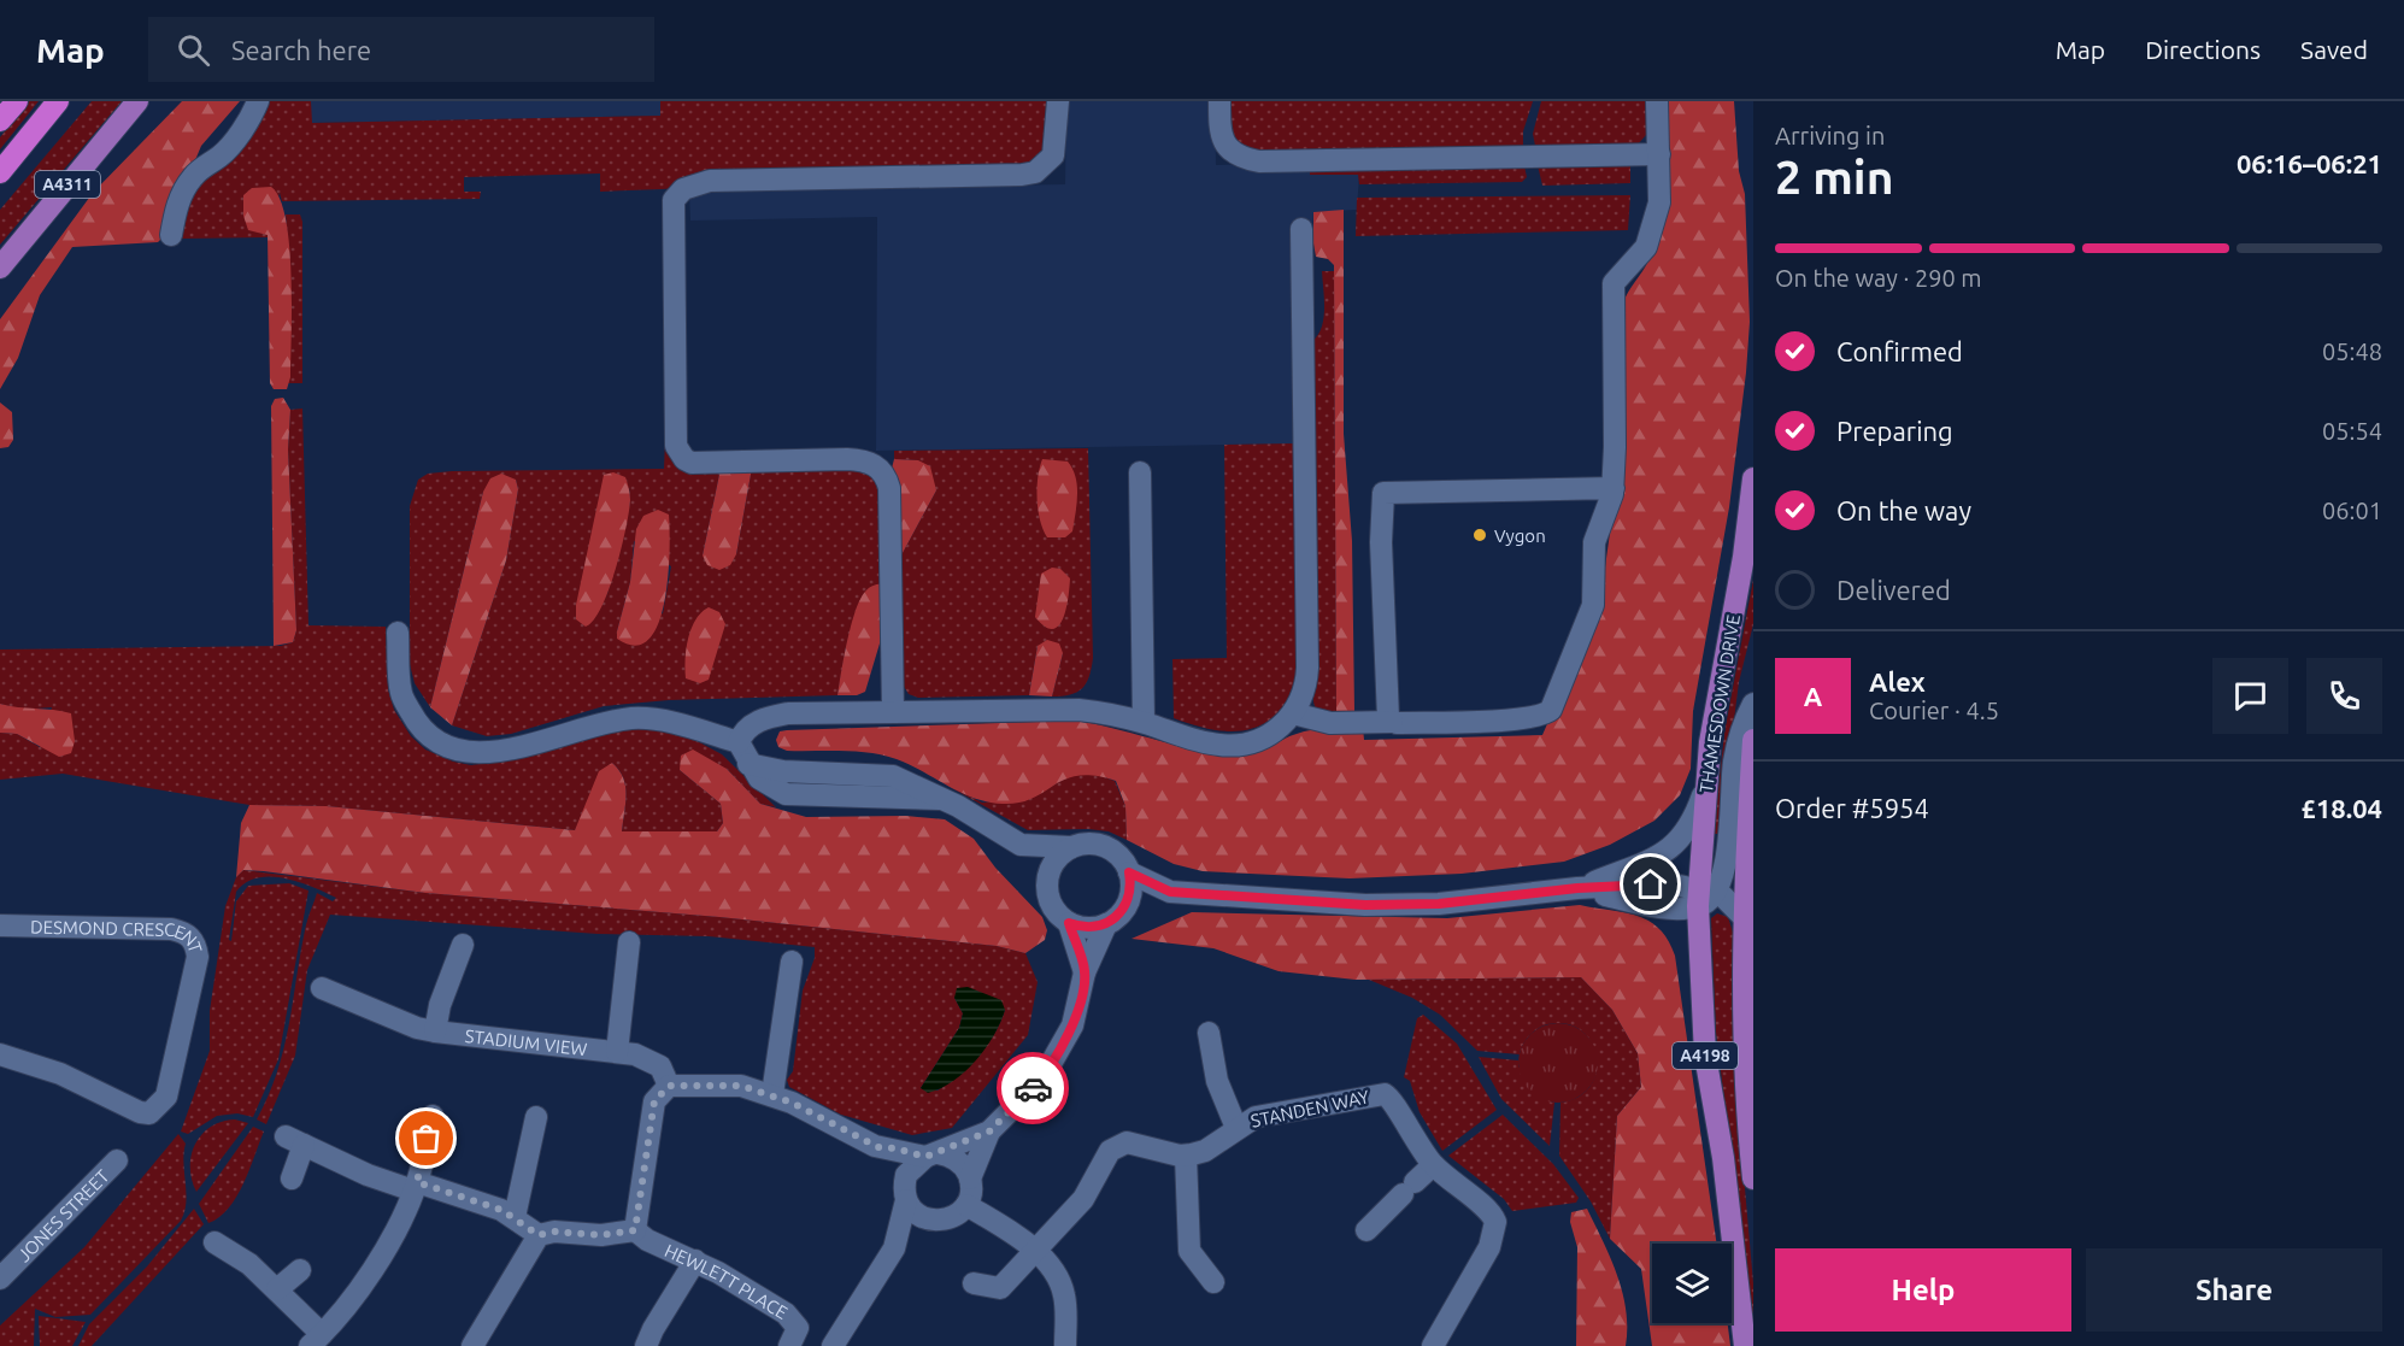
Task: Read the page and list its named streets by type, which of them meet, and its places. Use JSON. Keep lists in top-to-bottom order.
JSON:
{
  "streets": {
    "main road": ["A4311", "THAMESDOWN DRIVE", "A4198"],
    "street": [
      "DESMOND CRESCENT",
      "STADIUM VIEW",
      "STANDEN WAY",
      "JONES STREET",
      "HEWLETT PLACE"
    ]
  },
  "places": ["Vygon"],
  "page": {
    "header": "Map",
    "search": "Search here",
    "nav": ["Map", "Directions", "Saved"],
    "heading": ["2 min", "Arriving in", "06:16–06:21"],
    "panel": [
      "Alex",
      "Courier · 4.5",
      "Order #5954",
      "£18.04"
    ],
    "bar": "On the way · 290 m",
    "list": [
      ["Confirmed", "05:48"],
      ["Preparing", "05:54"],
      ["On the way", "06:01"],
      "Delivered"
    ],
    "round": "A",
    "buttons": ["Help", "Share"]
  }
}
